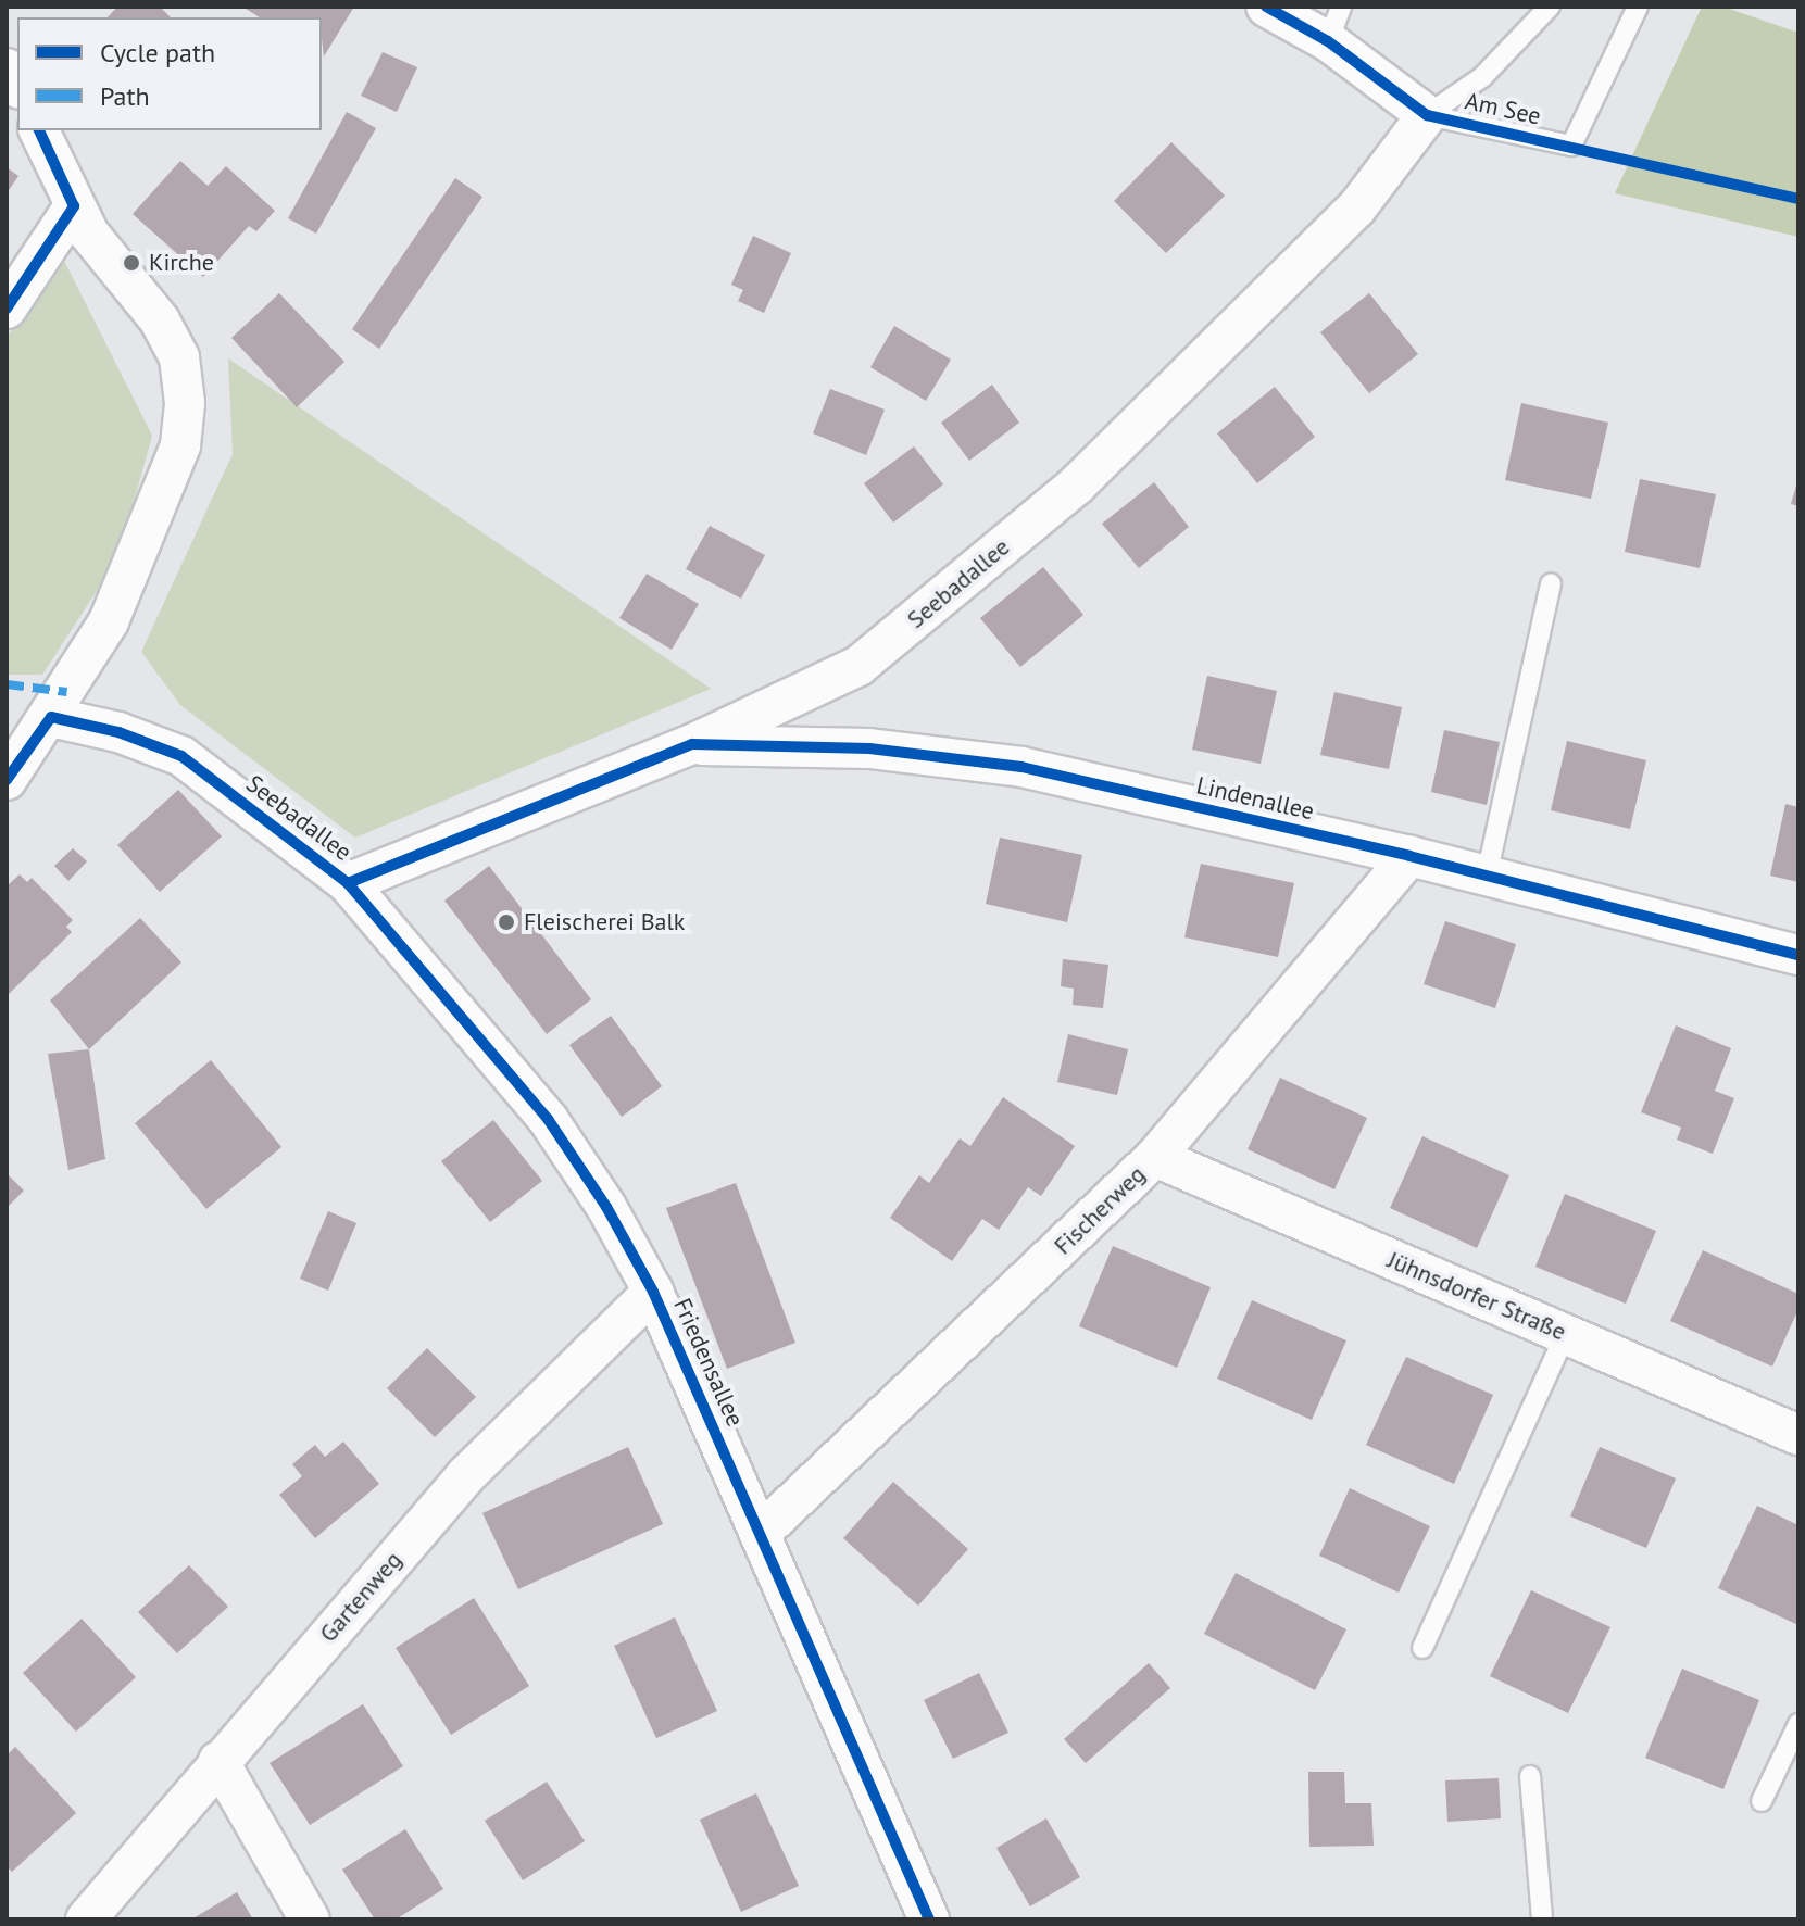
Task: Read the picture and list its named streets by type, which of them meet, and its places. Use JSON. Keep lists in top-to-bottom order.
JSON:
{
  "streets": {
    "street": [
      "Seebadallee",
      "Lindenallee",
      "Fischerweg",
      "Jühnsdorfer Straße",
      "Friedensallee",
      "Gartenweg"
    ],
    "lane": ["Am See"]
  },
  "crossings": [
    ["Am See", "Seebadallee"],
    ["Seebadallee", "Lindenallee"],
    ["Seebadallee", "Friedensallee"],
    ["Lindenallee", "Fischerweg"],
    ["Fischerweg", "Jühnsdorfer Straße"],
    ["Fischerweg", "Friedensallee"],
    ["Friedensallee", "Gartenweg"]
  ],
  "places": ["Kirche", "Fleischerei Balk"],
  "legend": ["Cycle path", "Path"]
}
